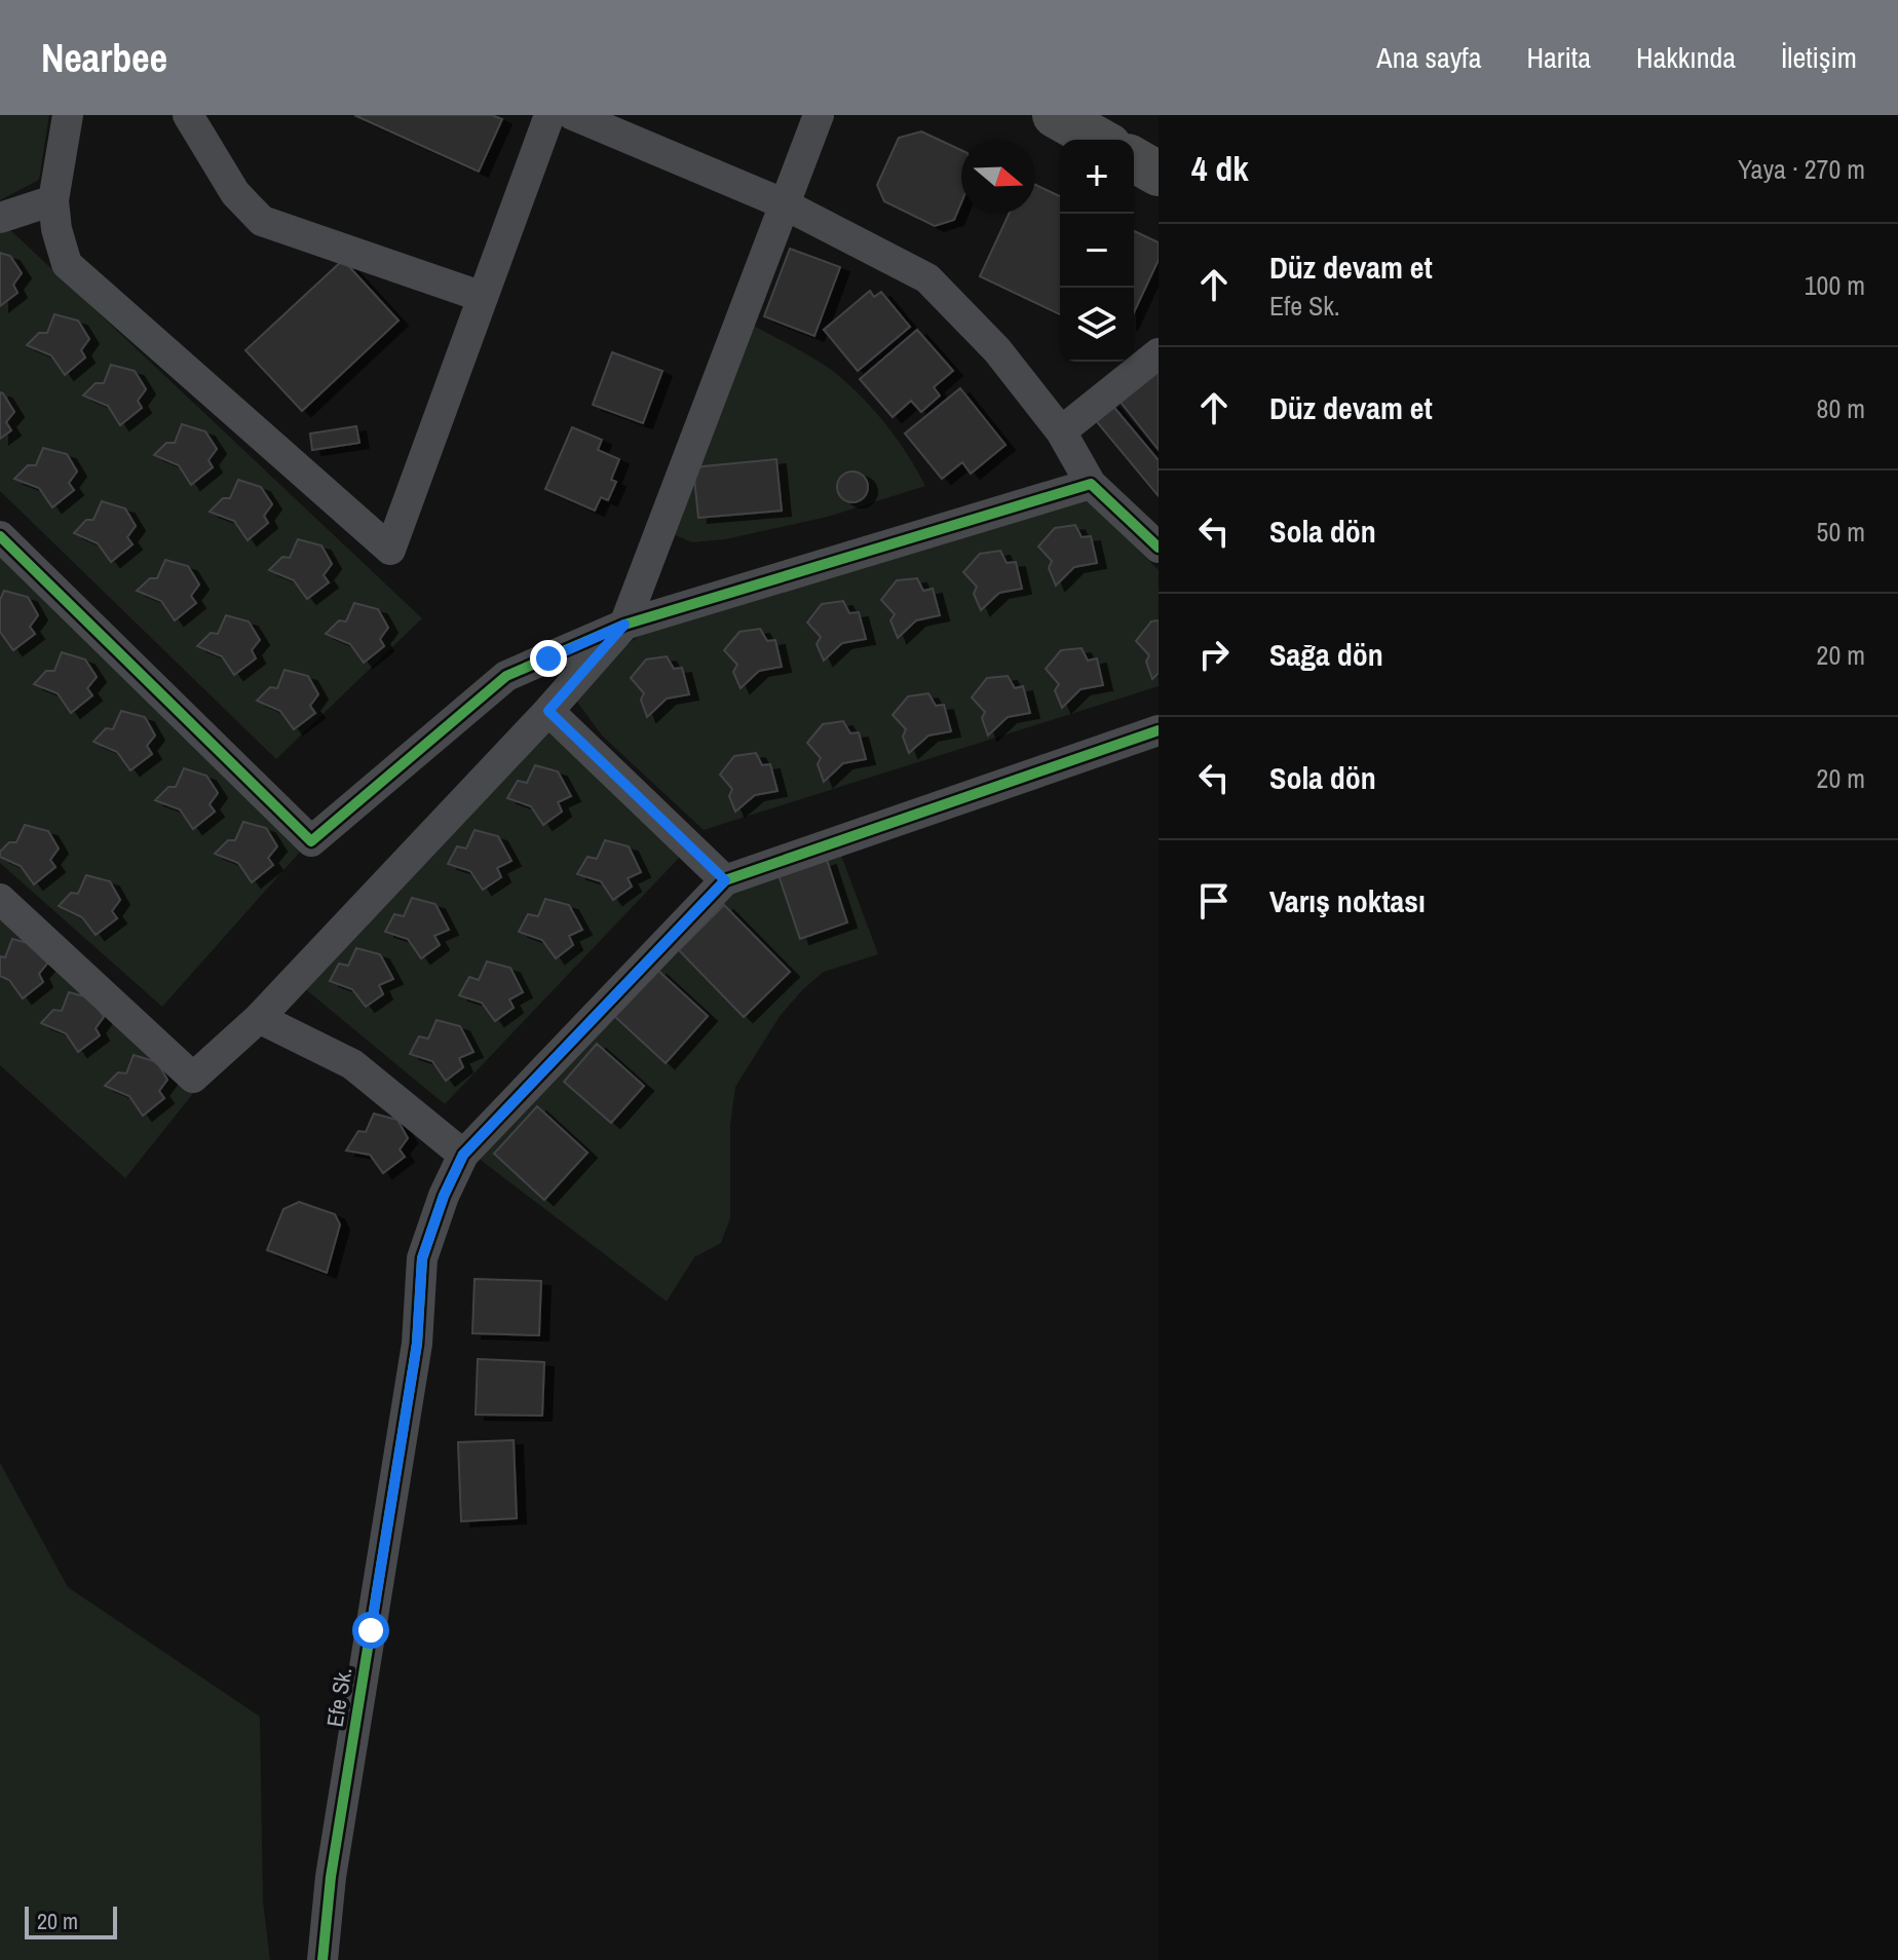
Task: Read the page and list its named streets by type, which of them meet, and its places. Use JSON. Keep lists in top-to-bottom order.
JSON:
{
  "streets": {
    "street": ["Efe Sk."]
  },
  "scale_bar": "20 m",
  "north": "right",
  "page": {
    "header": "Nearbee",
    "nav": [
      "Ana sayfa",
      "Harita",
      "Hakkında",
      "İletişim"
    ],
    "heading": ["4 dk", "Yaya · 270 m"],
    "map_buttons": ["+", "−"],
    "list": [
      ["Düz devam et", "Efe Sk.", "100 m"],
      ["Düz devam et", "80 m"],
      ["Sola dön", "50 m"],
      ["Sağa dön", "20 m"],
      ["Sola dön", "20 m"],
      "Varış noktası"
    ],
    "scale": "20 m"
  }
}
